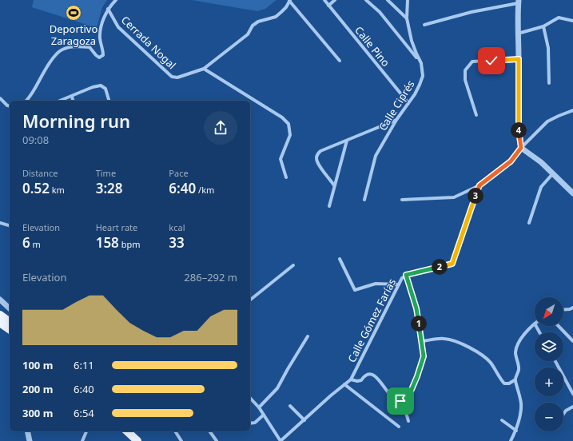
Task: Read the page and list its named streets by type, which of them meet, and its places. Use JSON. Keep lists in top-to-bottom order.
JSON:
{
  "streets": {
    "street": [
      "Cerrada Nogal",
      "Calle Pino",
      "Calle Ciprés",
      "Calle Gómez Farías"
    ]
  },
  "crossings": [
    ["Calle Pino", "Calle Ciprés"]
  ],
  "places": {
    "sports": ["Deportivo Zaragoza"]
  },
  "north": "bottom left",
  "page": {
    "heading": ["Morning run", "09:08"],
    "pins": [
      "4",
      "3",
      "2",
      "1"
    ],
    "stats": [
      ["Distance", "0.52 km"],
      ["Time", "3:28"],
      ["Pace", "6:40 /km"],
      ["Elevation", "6 m"],
      ["Heart rate", "158 bpm"],
      ["kcal", "33"]
    ],
    "chart": ["Elevation", "286–292 m"],
    "map_buttons": ["+", "−"],
    "list": [
      {
        "name": "100 m",
        "note": "6:11"
      },
      {
        "name": "200 m",
        "note": "6:40"
      },
      {
        "name": "300 m",
        "note": "6:54"
      }
    ]
  }
}
